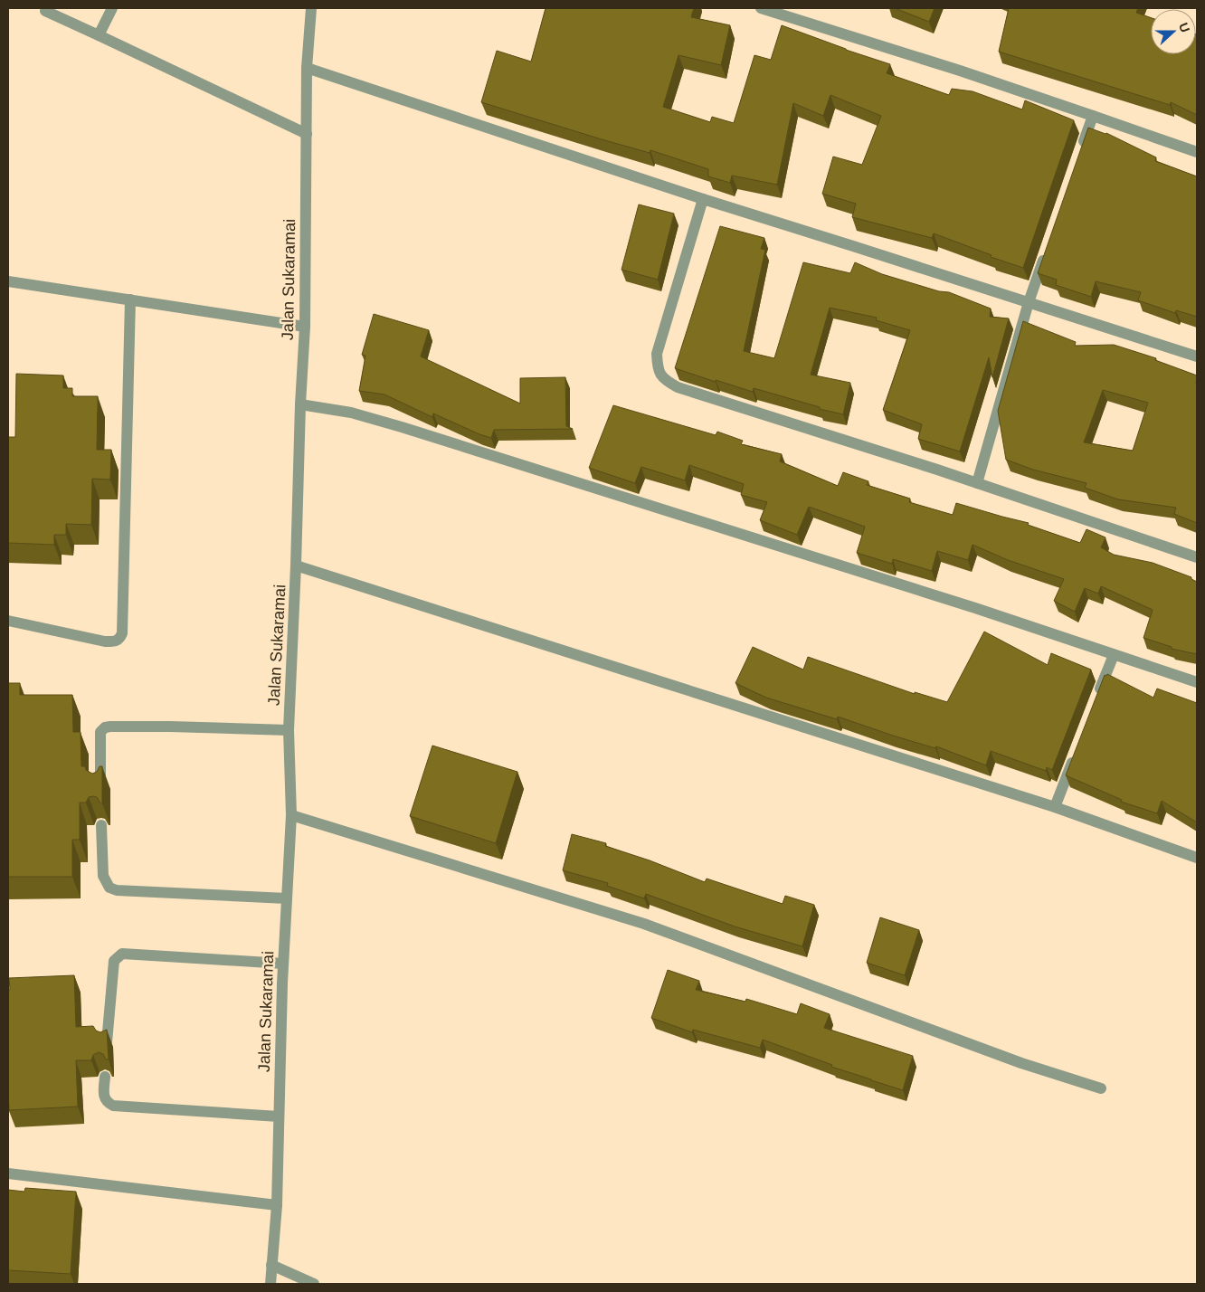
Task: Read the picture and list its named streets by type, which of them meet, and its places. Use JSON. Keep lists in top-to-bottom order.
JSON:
{
  "streets": {
    "street": ["Jalan Sukaramai"]
  },
  "north": "right"
}
